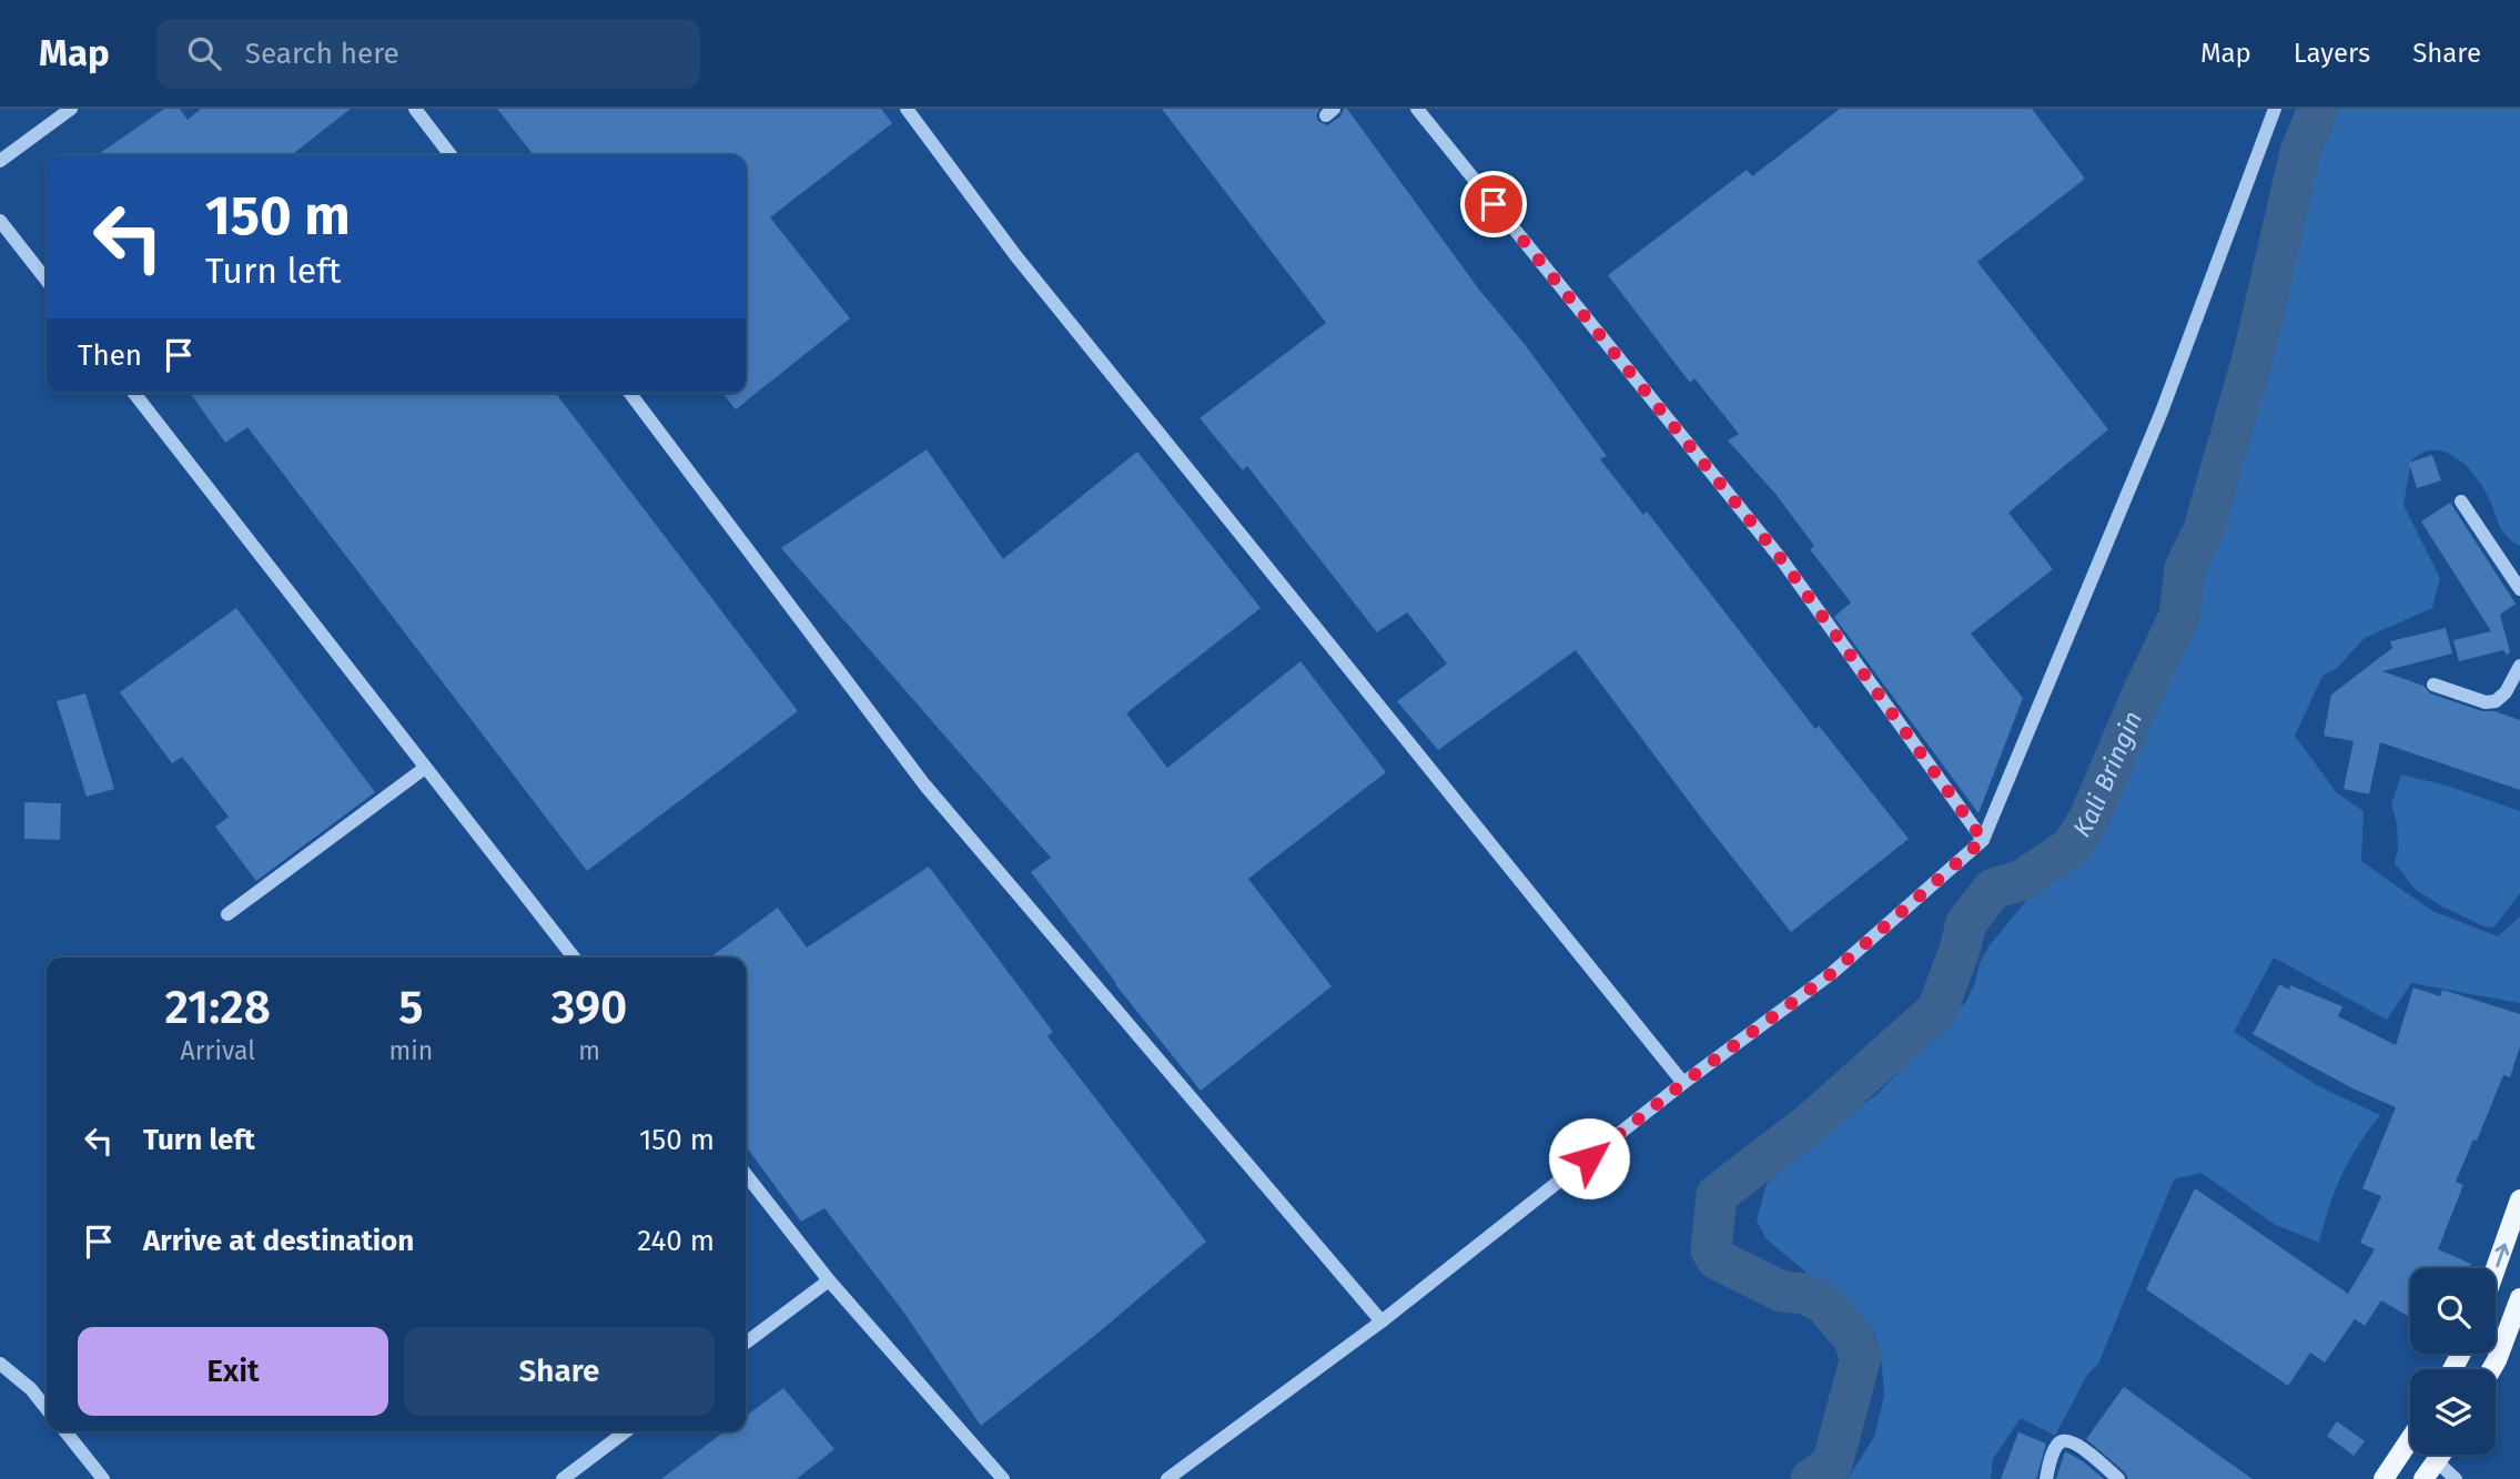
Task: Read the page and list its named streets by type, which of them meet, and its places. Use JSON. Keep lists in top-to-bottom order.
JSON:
{
  "water": ["Kali Bringin"],
  "page": {
    "header": "Map",
    "search": "Search here",
    "nav": ["Map", "Layers", "Share"],
    "turn": ["150 m", "Turn left"],
    "then": "Then",
    "eta": [
      "21:28",
      "Arrival",
      "5",
      "min",
      "390",
      "m"
    ],
    "list": [
      {
        "name": "Turn left",
        "value": "150 m"
      },
      {
        "name": "Arrive at destination",
        "value": "240 m"
      }
    ],
    "buttons": ["Exit", "Share"]
  }
}
